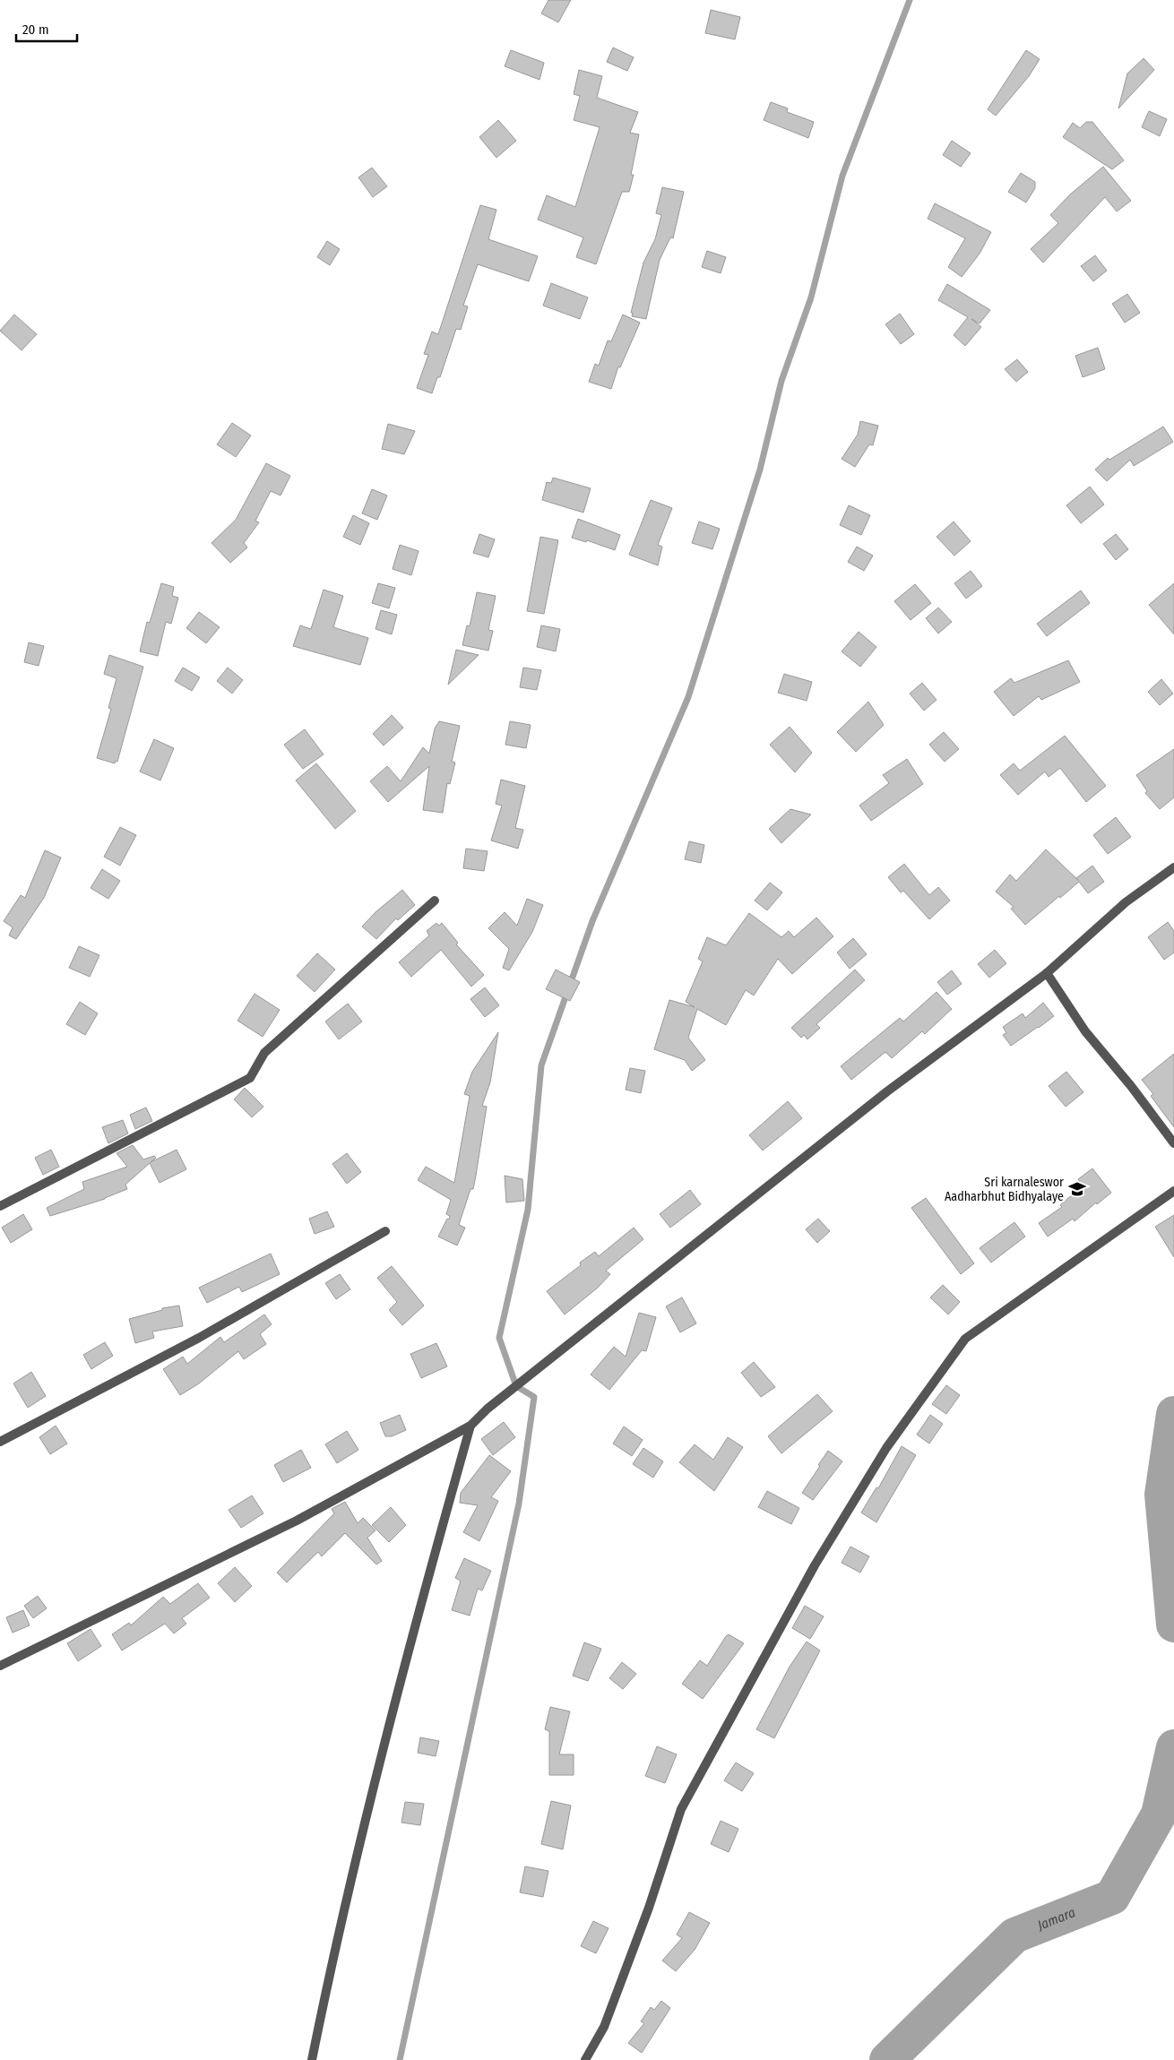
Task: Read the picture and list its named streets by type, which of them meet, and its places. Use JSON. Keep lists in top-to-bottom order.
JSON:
{
  "water": ["Jamara"],
  "places": {
    "school or university": ["Sri karnaleswor Aadharbhut Bidhyalaye"]
  },
  "scale_bar": "20 m"
}
